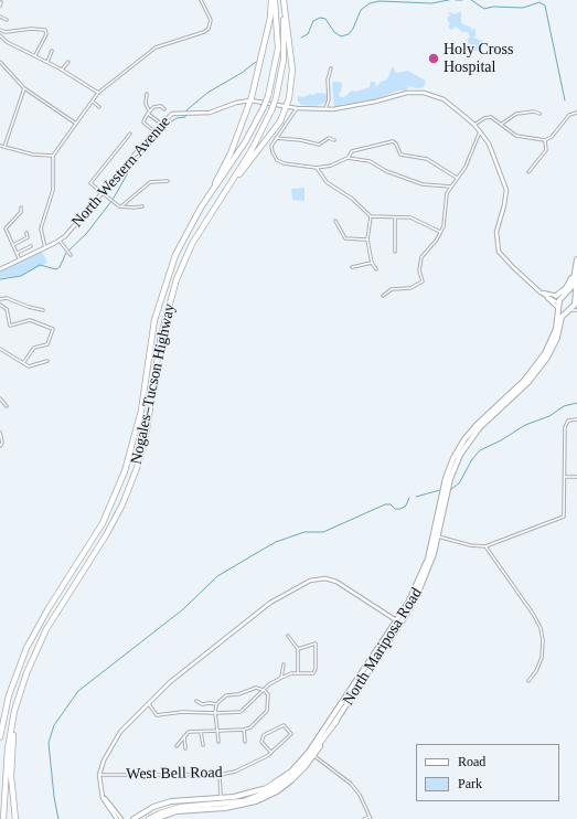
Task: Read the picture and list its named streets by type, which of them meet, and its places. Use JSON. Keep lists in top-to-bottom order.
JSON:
{
  "streets": {
    "highway": ["Nogales–Tucson Highway", "North Mariposa Road"],
    "street": ["North Western Avenue", "West Bell Road"]
  },
  "places": ["Holy Cross Hospital"],
  "legend": ["Road", "Park"]
}
